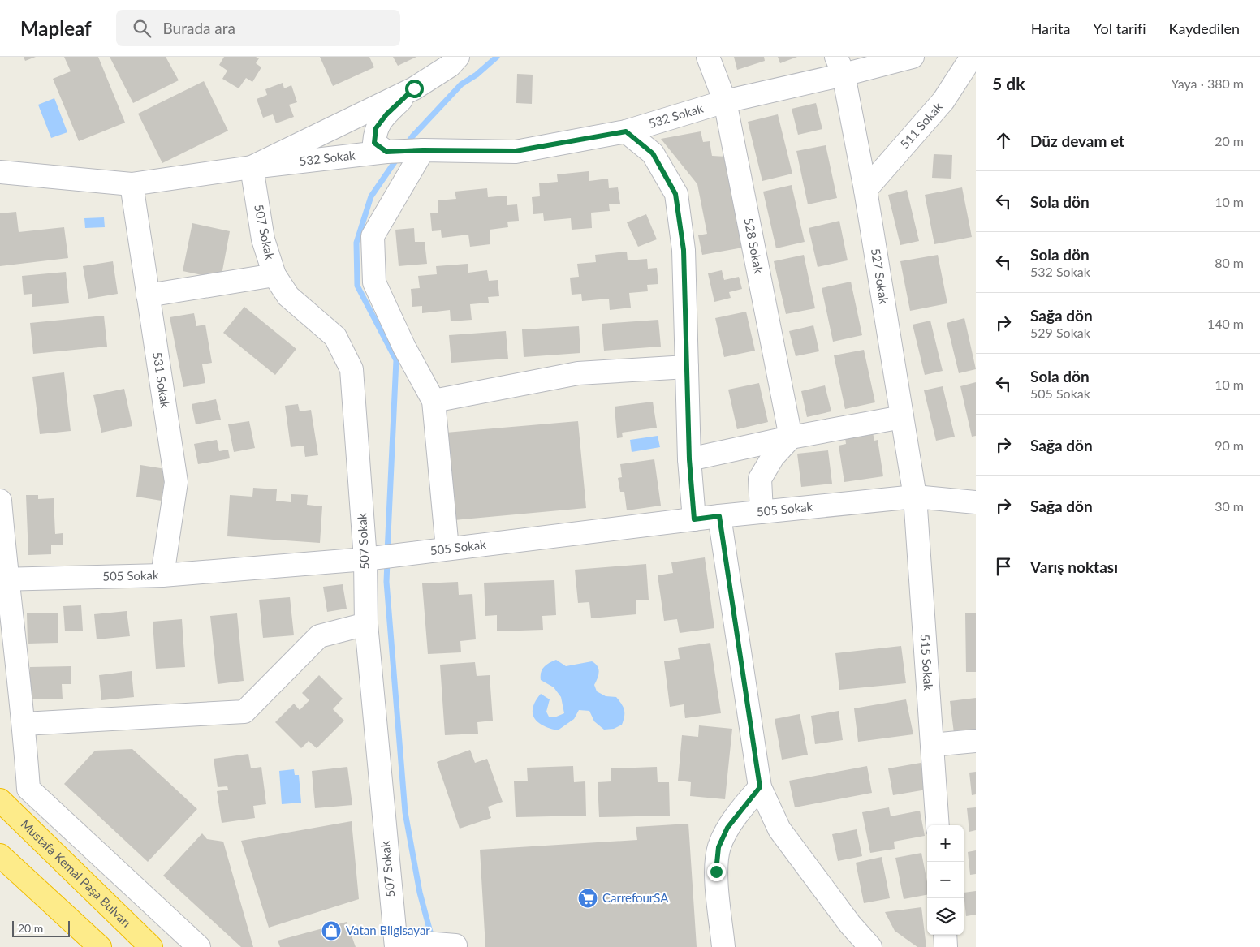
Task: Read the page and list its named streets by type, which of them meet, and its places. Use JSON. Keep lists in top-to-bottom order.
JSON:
{
  "streets": {
    "highway": ["Mustafa Kemal Paşa Bulvarı"],
    "street": [
      "532 Sokak",
      "511 Sokak",
      "507 Sokak",
      "528 Sokak",
      "527 Sokak",
      "531 Sokak",
      "505 Sokak",
      "515 Sokak"
    ]
  },
  "crossings": [
    ["532 Sokak", "507 Sokak"],
    ["532 Sokak", "528 Sokak"],
    ["532 Sokak", "527 Sokak"],
    ["532 Sokak", "531 Sokak"],
    ["511 Sokak", "527 Sokak"],
    ["507 Sokak", "505 Sokak"],
    ["527 Sokak", "505 Sokak"],
    ["527 Sokak", "515 Sokak"],
    ["531 Sokak", "505 Sokak"],
    ["505 Sokak", "515 Sokak"]
  ],
  "places": {
    "supermarket": ["CarrefourSA"],
    "shop": ["Vatan Bilgisayar"]
  },
  "scale_bar": "20 m",
  "page": {
    "header": "Mapleaf",
    "search": "Burada ara",
    "nav": ["Harita", "Yol tarifi", "Kaydedilen"],
    "heading": ["5 dk", "Yaya · 380 m"],
    "list": [
      ["Düz devam et", "20 m"],
      ["Sola dön", "10 m"],
      ["Sola dön", "532 Sokak", "80 m"],
      ["Sağa dön", "529 Sokak", "140 m"],
      ["Sola dön", "505 Sokak", "10 m"],
      ["Sağa dön", "90 m"],
      ["Sağa dön", "30 m"],
      "Varış noktası"
    ],
    "map_buttons": ["+", "−"],
    "scale": "20 m"
  }
}
